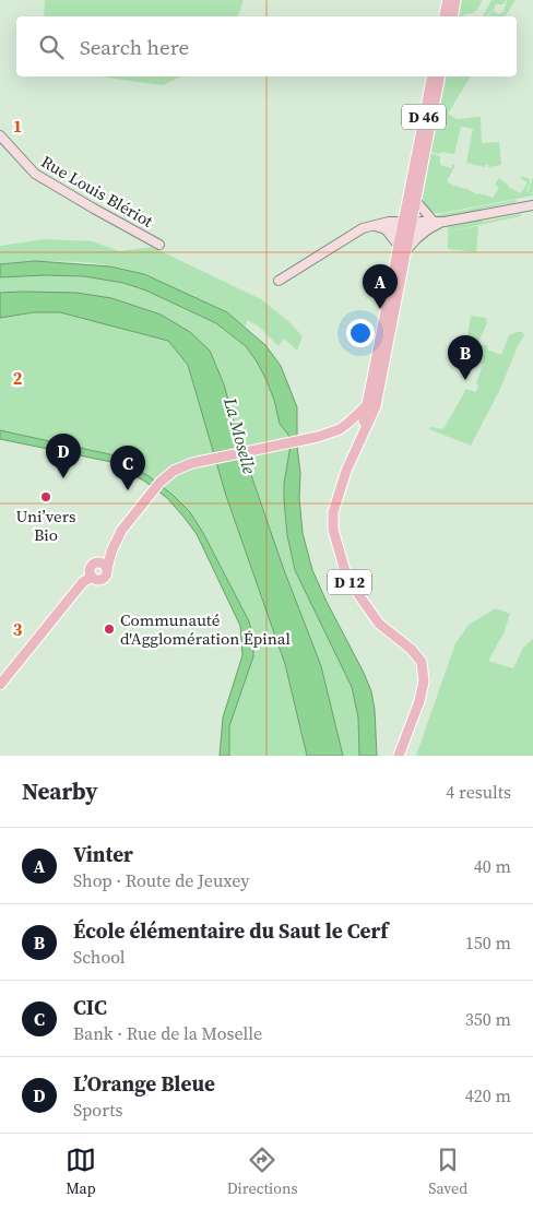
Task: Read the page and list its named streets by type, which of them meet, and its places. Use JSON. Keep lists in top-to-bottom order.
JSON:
{
  "streets": {
    "main road": ["D 46", "D 12"],
    "street": ["Rue Louis Blériot"]
  },
  "water": ["La Moselle"],
  "places": ["Uni’vers Bio", "Communauté d'Agglomération Épinal"],
  "page": {
    "search": "Search here",
    "pins": [
      "A",
      "B",
      "D",
      "C"
    ],
    "heading": ["Nearby", "4 results"],
    "list": [
      {
        "mark": "A",
        "name": "Vinter",
        "note": "Shop · Route de Jeuxey",
        "value": "40 m"
      },
      {
        "mark": "B",
        "name": "École élémentaire du Saut le Cerf",
        "note": "School",
        "value": "150 m"
      },
      {
        "mark": "C",
        "name": "CIC",
        "note": "Bank · Rue de la Moselle",
        "value": "350 m"
      },
      {
        "mark": "D",
        "name": "L’Orange Bleue",
        "note": "Sports",
        "value": "420 m"
      }
    ],
    "nav": ["Map", "Directions", "Saved"]
  },
  "grid": {
    "rows": ["1", "2", "3"]
  }
}
